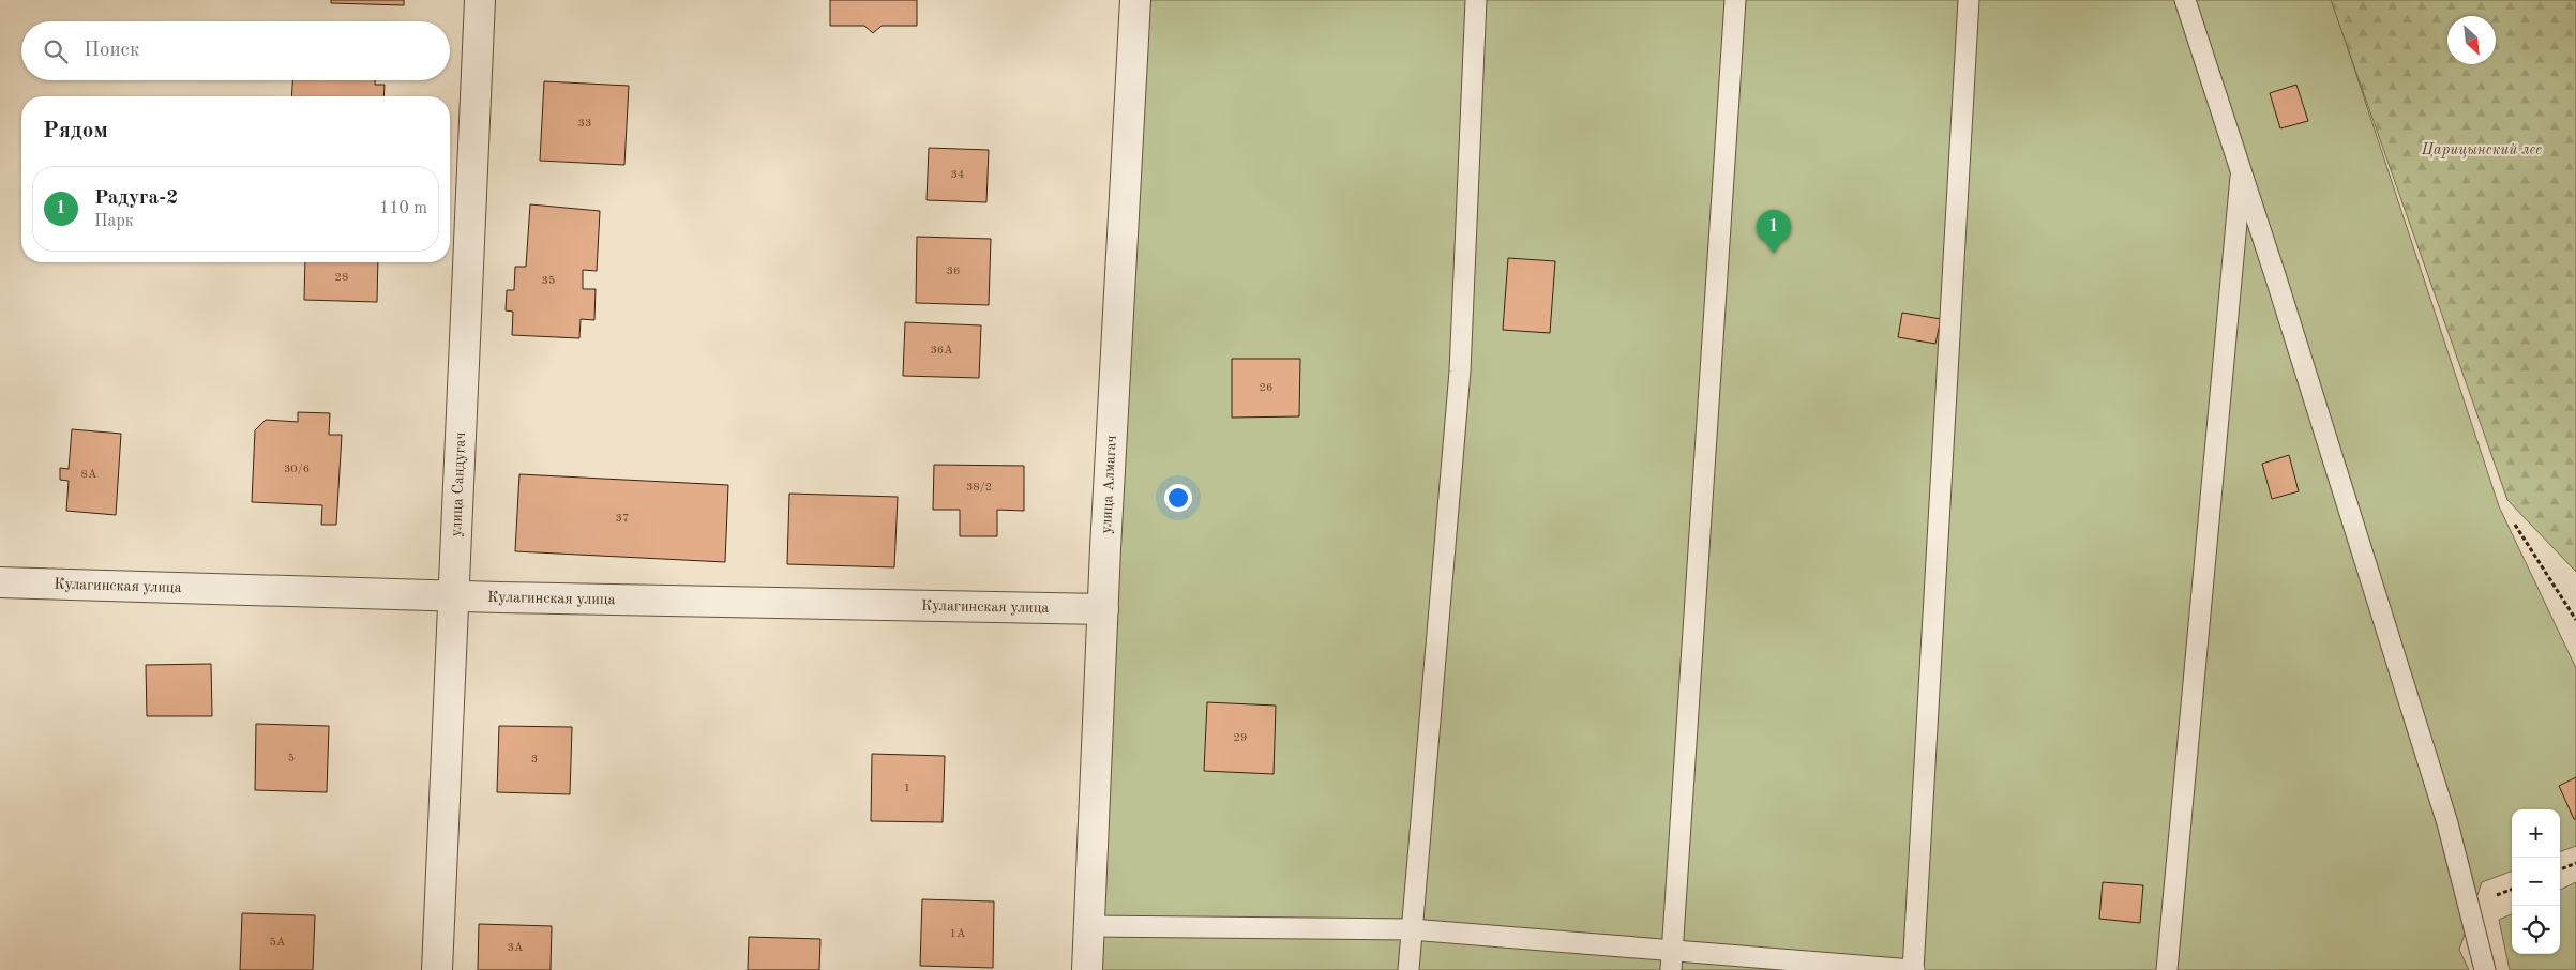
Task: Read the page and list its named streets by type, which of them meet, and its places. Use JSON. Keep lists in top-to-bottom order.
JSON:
{
  "streets": {
    "street": ["улица Сандугач", "улица Алмагач", "Кулагинская улица"]
  },
  "crossings": [
    ["улица Сандугач", "Кулагинская улица"],
    ["улица Алмагач", "Кулагинская улица"]
  ],
  "parks": ["Царицынский лес"],
  "house_numbers": [
    "33",
    "34",
    "36",
    "28",
    "35",
    "36А",
    "26",
    "30/6",
    "8А",
    "38/2",
    "37",
    "29",
    "5",
    "3",
    "1",
    "1А",
    "5А",
    "3А"
  ],
  "north": "bottom right",
  "page": {
    "search": "Поиск",
    "heading": "Рядом",
    "list": [
      {
        "mark": "1",
        "name": "Радуга-2",
        "note": "Парк",
        "value": "110 m"
      }
    ],
    "pins": "1",
    "map_buttons": ["+", "−"]
  }
}
